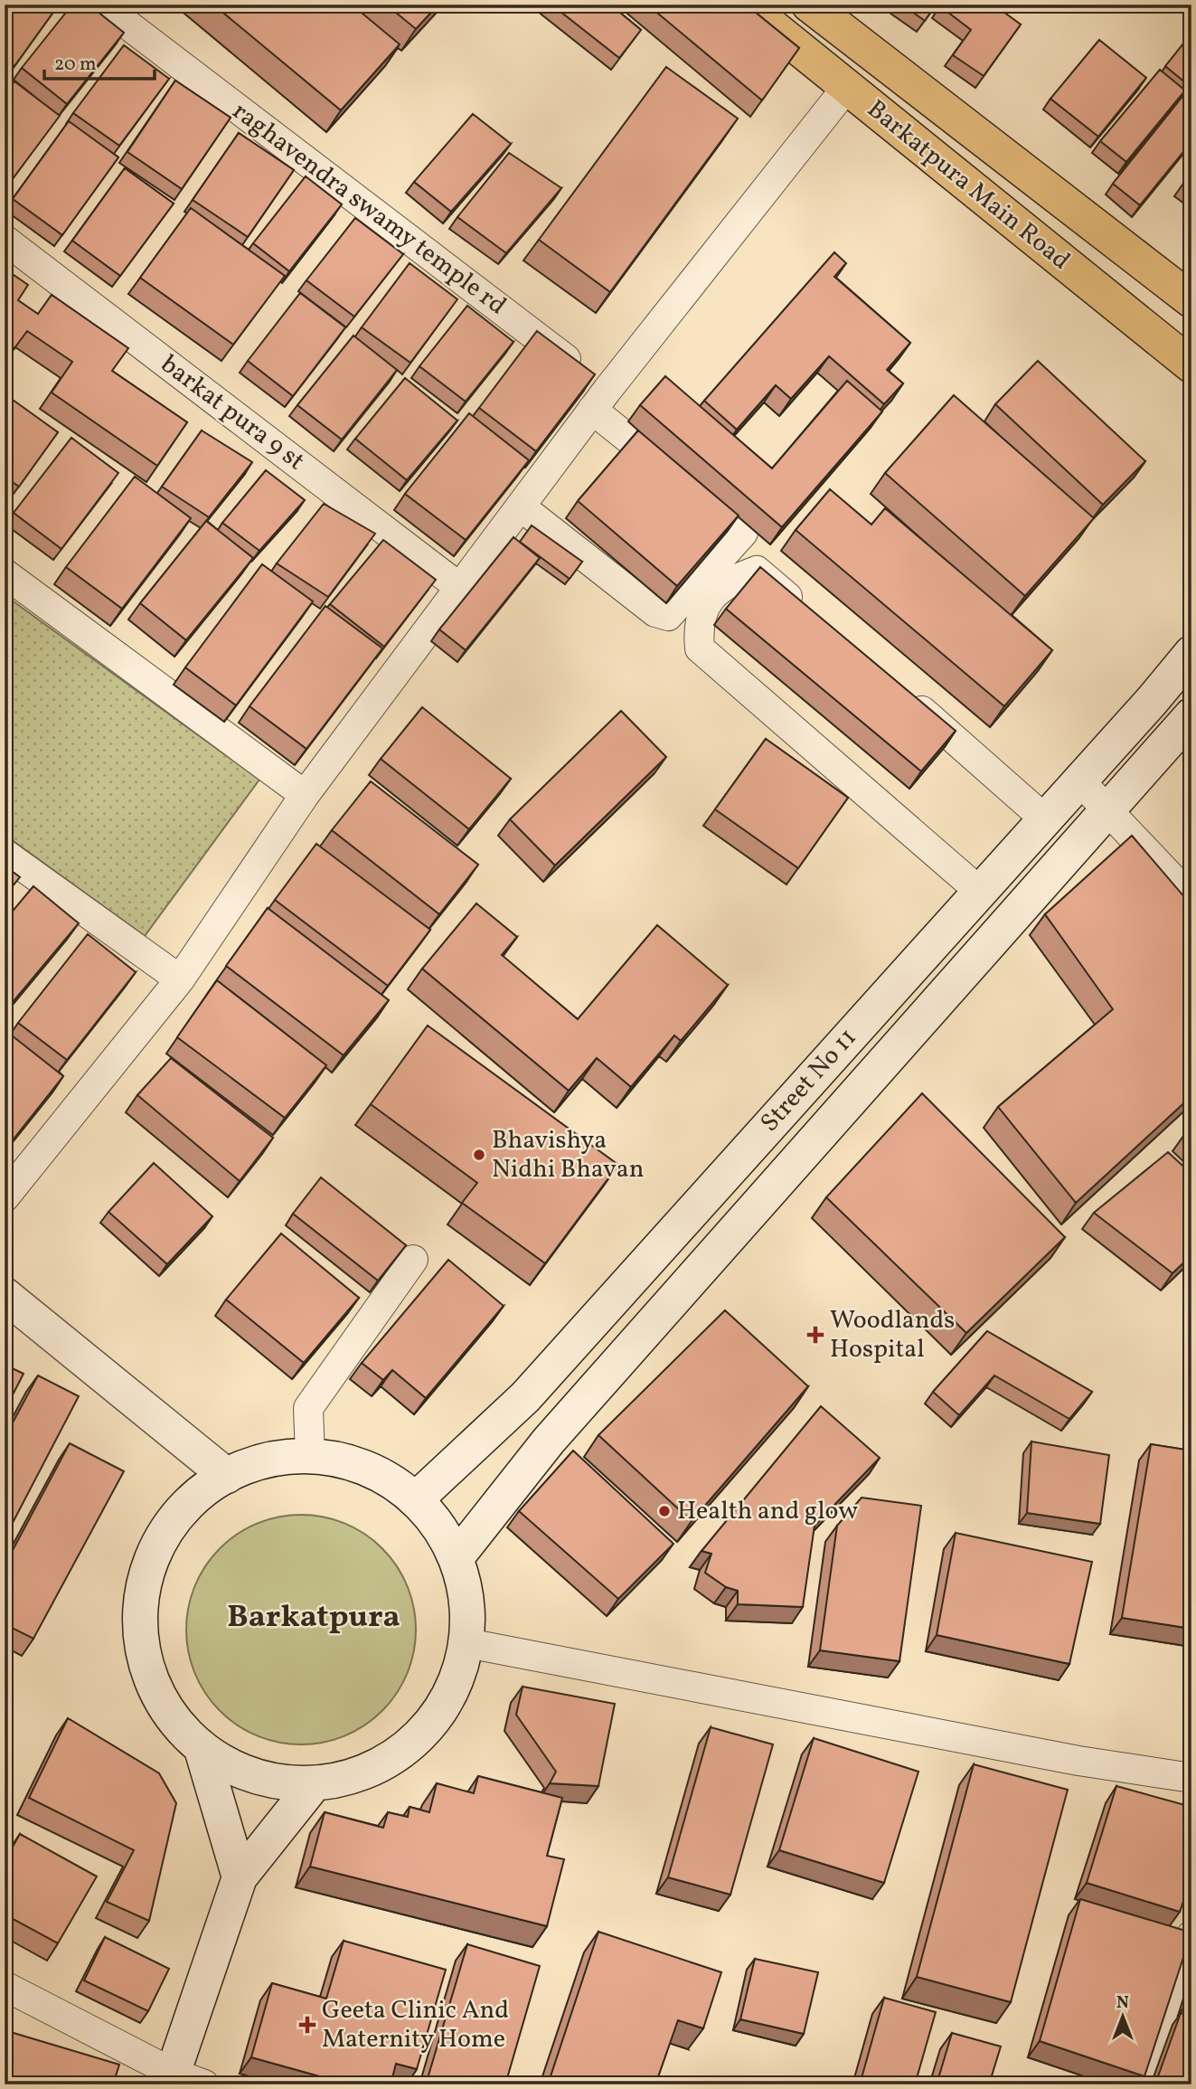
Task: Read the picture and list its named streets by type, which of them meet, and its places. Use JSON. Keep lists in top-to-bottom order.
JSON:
{
  "streets": {
    "main road": ["Barkatpura Main Road", "Street No 11"],
    "street": ["raghavendra swamy temple rd", "barkat pura 9 st"]
  },
  "districts": ["Barkatpura"],
  "places": {
    "other": ["Bhavishya Nidhi Bhavan", "Health and glow"],
    "health": ["Woodlands Hospital", "Geeta Clinic And Maternity Home"]
  },
  "scale_bar": "20 m",
  "north": "top"
}
